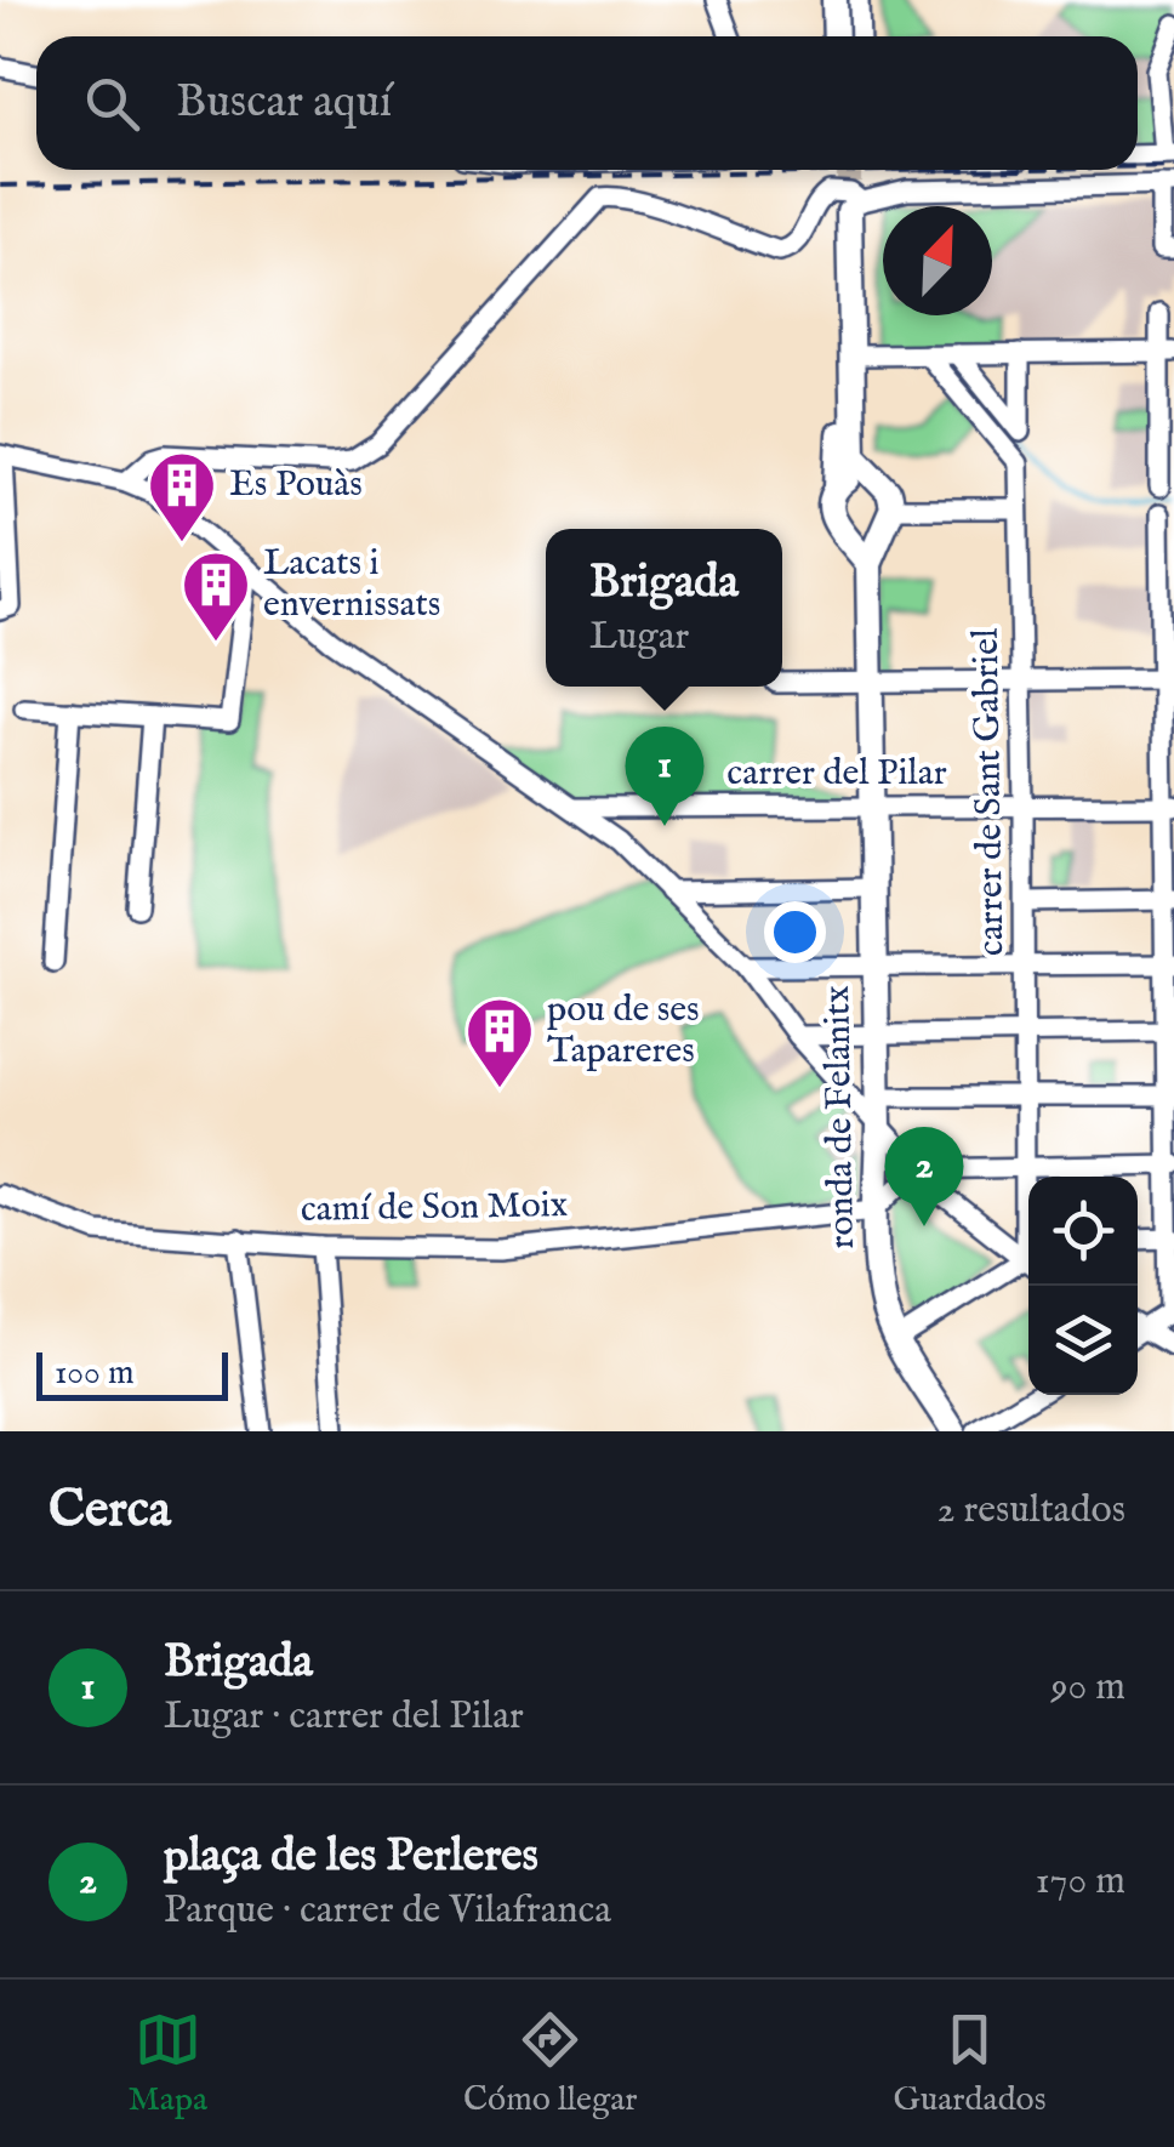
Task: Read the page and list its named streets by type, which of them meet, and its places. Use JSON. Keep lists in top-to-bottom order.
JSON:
{
  "streets": {
    "main road": ["ronda de Felanitx"],
    "street": ["carrer del Pilar", "carrer de Sant Gabriel", "camí de Son Moix"]
  },
  "crossings": [
    ["carrer del Pilar", "carrer de Sant Gabriel"],
    ["carrer del Pilar", "ronda de Felanitx"],
    ["ronda de Felanitx", "camí de Son Moix"]
  ],
  "places": {
    "building": ["Es Pouàs", "Lacats i envernissats", "pou de ses Tapareres"]
  },
  "scale_bar": "100 m",
  "north": "top right",
  "page": {
    "search": "Buscar aquí",
    "popup": ["Brigada", "Lugar"],
    "pins": ["1", "2"],
    "scale": "100 m",
    "heading": ["Cerca", "2 resultados"],
    "list": [
      {
        "mark": "1",
        "name": "Brigada",
        "note": "Lugar · carrer del Pilar",
        "value": "90 m"
      },
      {
        "mark": "2",
        "name": "plaça de les Perleres",
        "note": "Parque · carrer de Vilafranca",
        "value": "170 m"
      }
    ],
    "nav": ["Mapa", "Cómo llegar", "Guardados"]
  }
}
